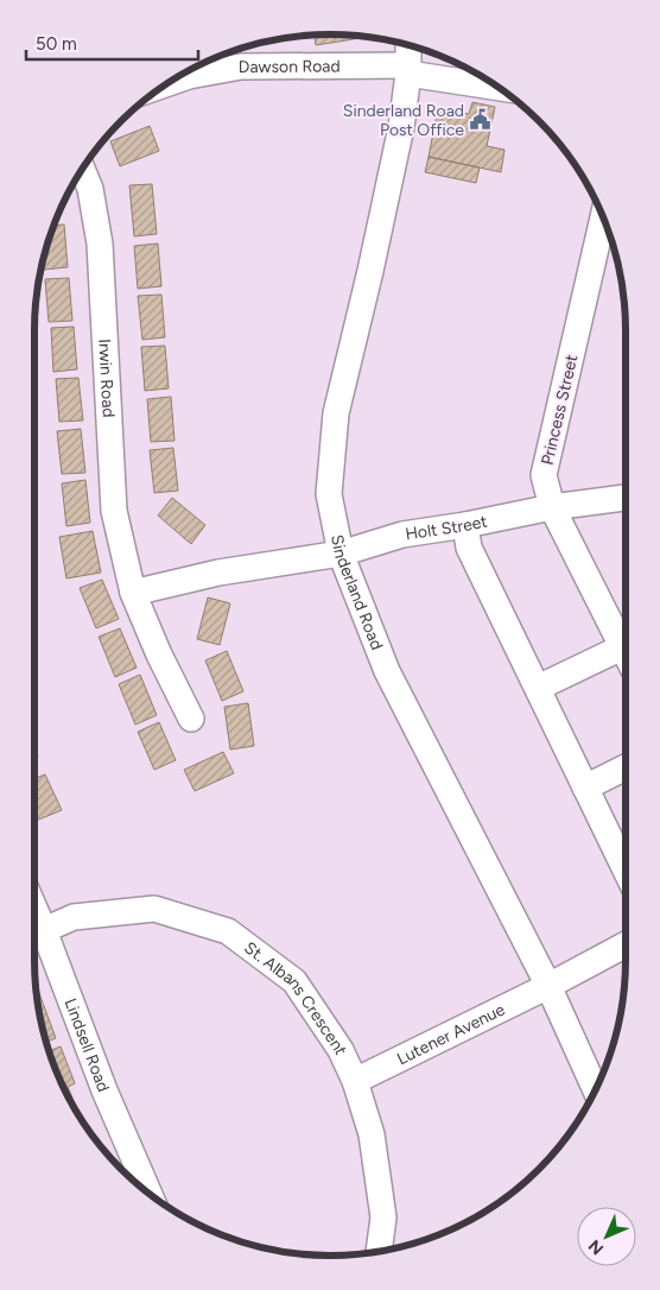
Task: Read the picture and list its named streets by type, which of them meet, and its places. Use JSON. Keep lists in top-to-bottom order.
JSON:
{
  "streets": {
    "street": [
      "Dawson Road",
      "Irwin Road",
      "Princess Street",
      "Holt Street",
      "Sinderland Road",
      "St. Albans Crescent",
      "Lutener Avenue",
      "Lindsell Road"
    ]
  },
  "crossings": [
    ["Dawson Road", "Sinderland Road"],
    ["Princess Street", "Holt Street"],
    ["Holt Street", "Sinderland Road"],
    ["Sinderland Road", "Lutener Avenue"],
    ["St. Albans Crescent", "Lutener Avenue"],
    ["St. Albans Crescent", "Lindsell Road"]
  ],
  "places": {
    "public building": ["Sinderland Road Post Office"]
  },
  "scale_bar": "50 m",
  "north": "bottom left"
}
